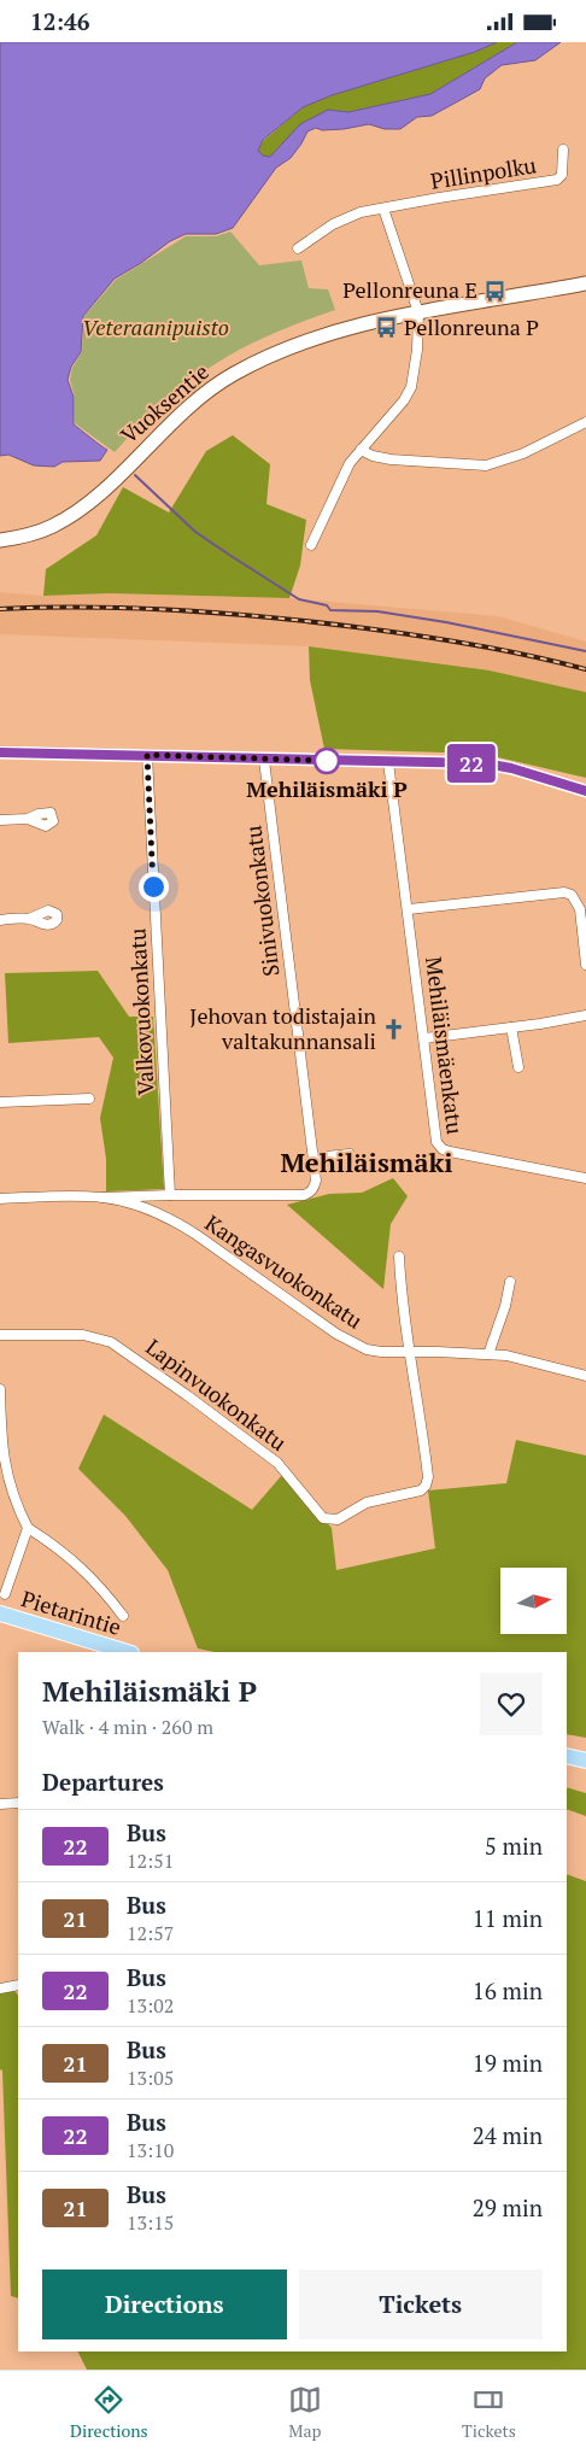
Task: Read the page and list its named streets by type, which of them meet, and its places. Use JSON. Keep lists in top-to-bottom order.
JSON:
{
  "streets": {
    "main road": ["Pietarintie"],
    "street": [
      "Pillinpolku",
      "Vuoksentie",
      "Sinivuokonkatu",
      "Valkovuokonkatu",
      "Mehiläismäenkatu",
      "Kangasvuokonkatu",
      "Lapinvuokonkatu"
    ]
  },
  "crossings": [
    ["Sinivuokonkatu", "Valkovuokonkatu"],
    ["Kangasvuokonkatu", "Lapinvuokonkatu"]
  ],
  "districts": ["Mehiläismäki"],
  "parks": ["Veteraanipuisto"],
  "places": {
    "bus stop": ["Pellonreuna E", "Pellonreuna P"],
    "other": ["Mehiläismäki P"],
    "church": ["Jehovan todistajain valtakunnansali"]
  },
  "lines": ["bus line 22"],
  "north": "right",
  "page": {
    "status": "12:46",
    "on_map": "22",
    "heading": [
      ["Mehiläismäki P", "Walk · 4 min · 260 m"],
      "Departures"
    ],
    "list": [
      {
        "mark": "22",
        "name": "Bus",
        "note": "12:51",
        "value": "5 min"
      },
      {
        "mark": "21",
        "name": "Bus",
        "note": "12:57",
        "value": "11 min"
      },
      {
        "mark": "22",
        "name": "Bus",
        "note": "13:02",
        "value": "16 min"
      },
      {
        "mark": "21",
        "name": "Bus",
        "note": "13:05",
        "value": "19 min"
      },
      {
        "mark": "22",
        "name": "Bus",
        "note": "13:10",
        "value": "24 min"
      },
      {
        "mark": "21",
        "name": "Bus",
        "note": "13:15",
        "value": "29 min"
      }
    ],
    "buttons": ["Directions", "Tickets"],
    "tabs": ["Directions", "Map", "Tickets"]
  }
}
